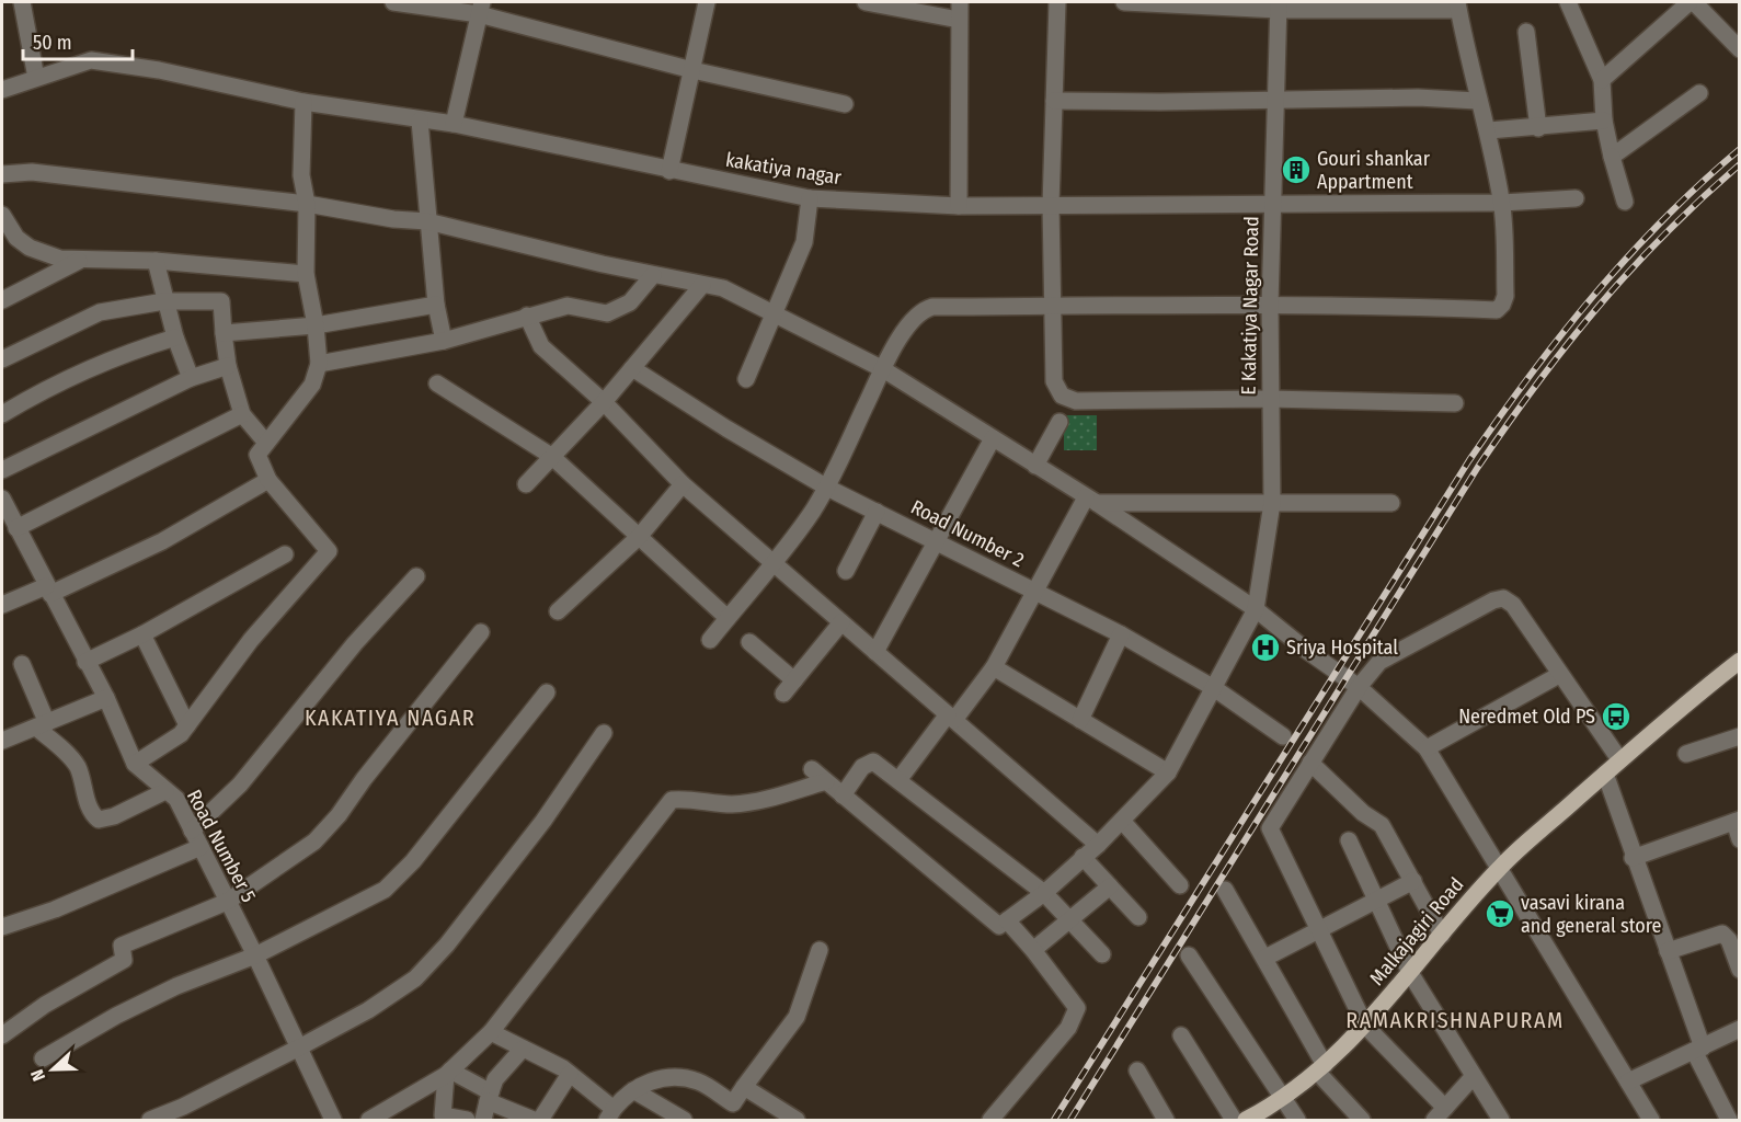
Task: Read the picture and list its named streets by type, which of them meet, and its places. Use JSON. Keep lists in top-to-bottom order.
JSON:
{
  "streets": {
    "main road": ["Malkajagiri Road"],
    "street": [
      "kakatiya nagar",
      "E Kakatiya Nagar Road",
      "Road Number 2",
      "Road Number 5"
    ]
  },
  "crossings": [
    ["kakatiya nagar", "E Kakatiya Nagar Road"],
    ["E Kakatiya Nagar Road", "Road Number 2"]
  ],
  "districts": ["KAKATIYA NAGAR", "RAMAKRISHNAPURAM"],
  "places": {
    "building": ["Gouri shankar Appartment"],
    "hospital": ["Sriya Hospital"],
    "bus stop": ["Neredmet Old PS"],
    "supermarket": ["vasavi kirana and general store"]
  },
  "scale_bar": "50 m",
  "north": "left"
}
